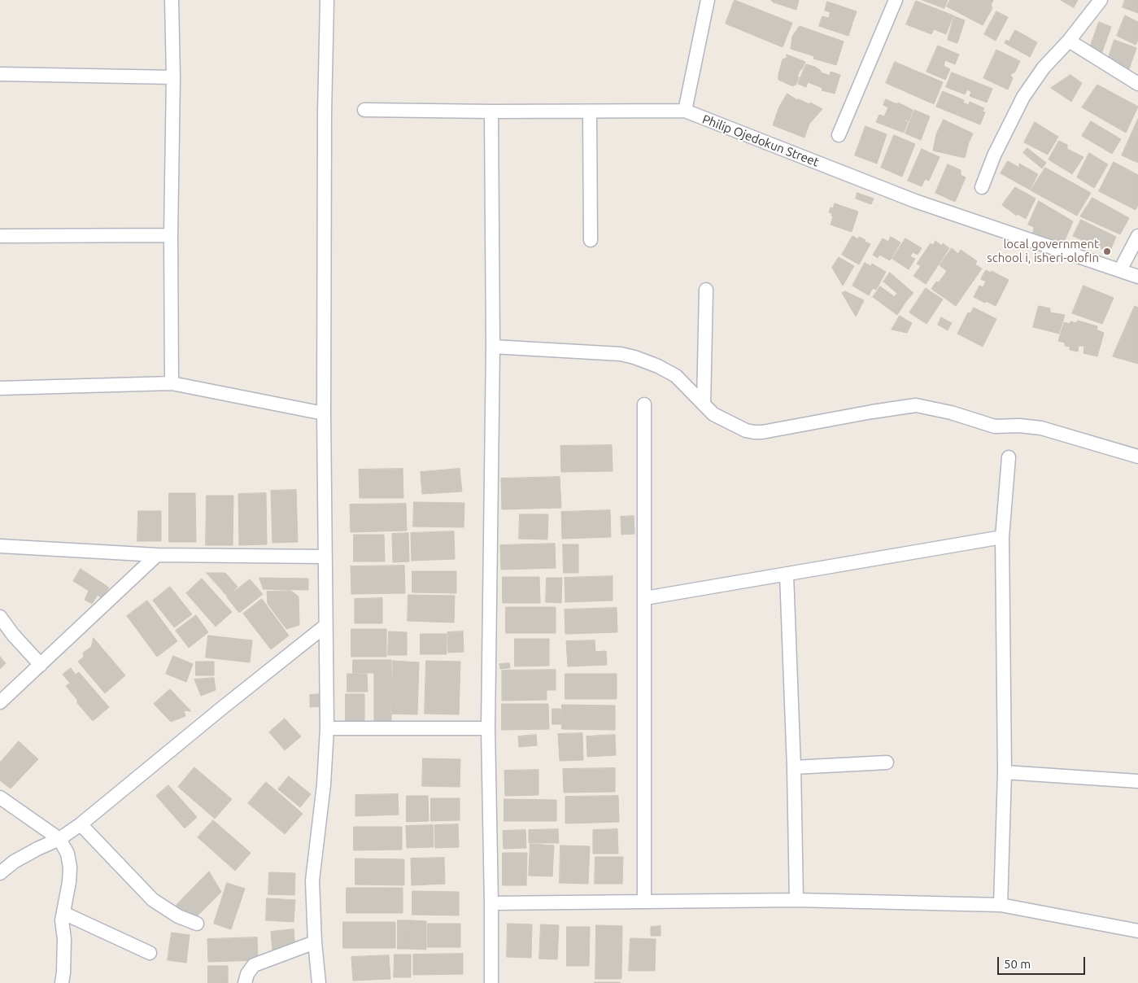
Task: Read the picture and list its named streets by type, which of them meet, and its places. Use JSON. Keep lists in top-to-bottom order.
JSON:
{
  "streets": {
    "street": ["Philip Ojedokun Street"]
  },
  "places": ["local government school i, isheri-olofin"],
  "scale_bar": "50 m"
}
